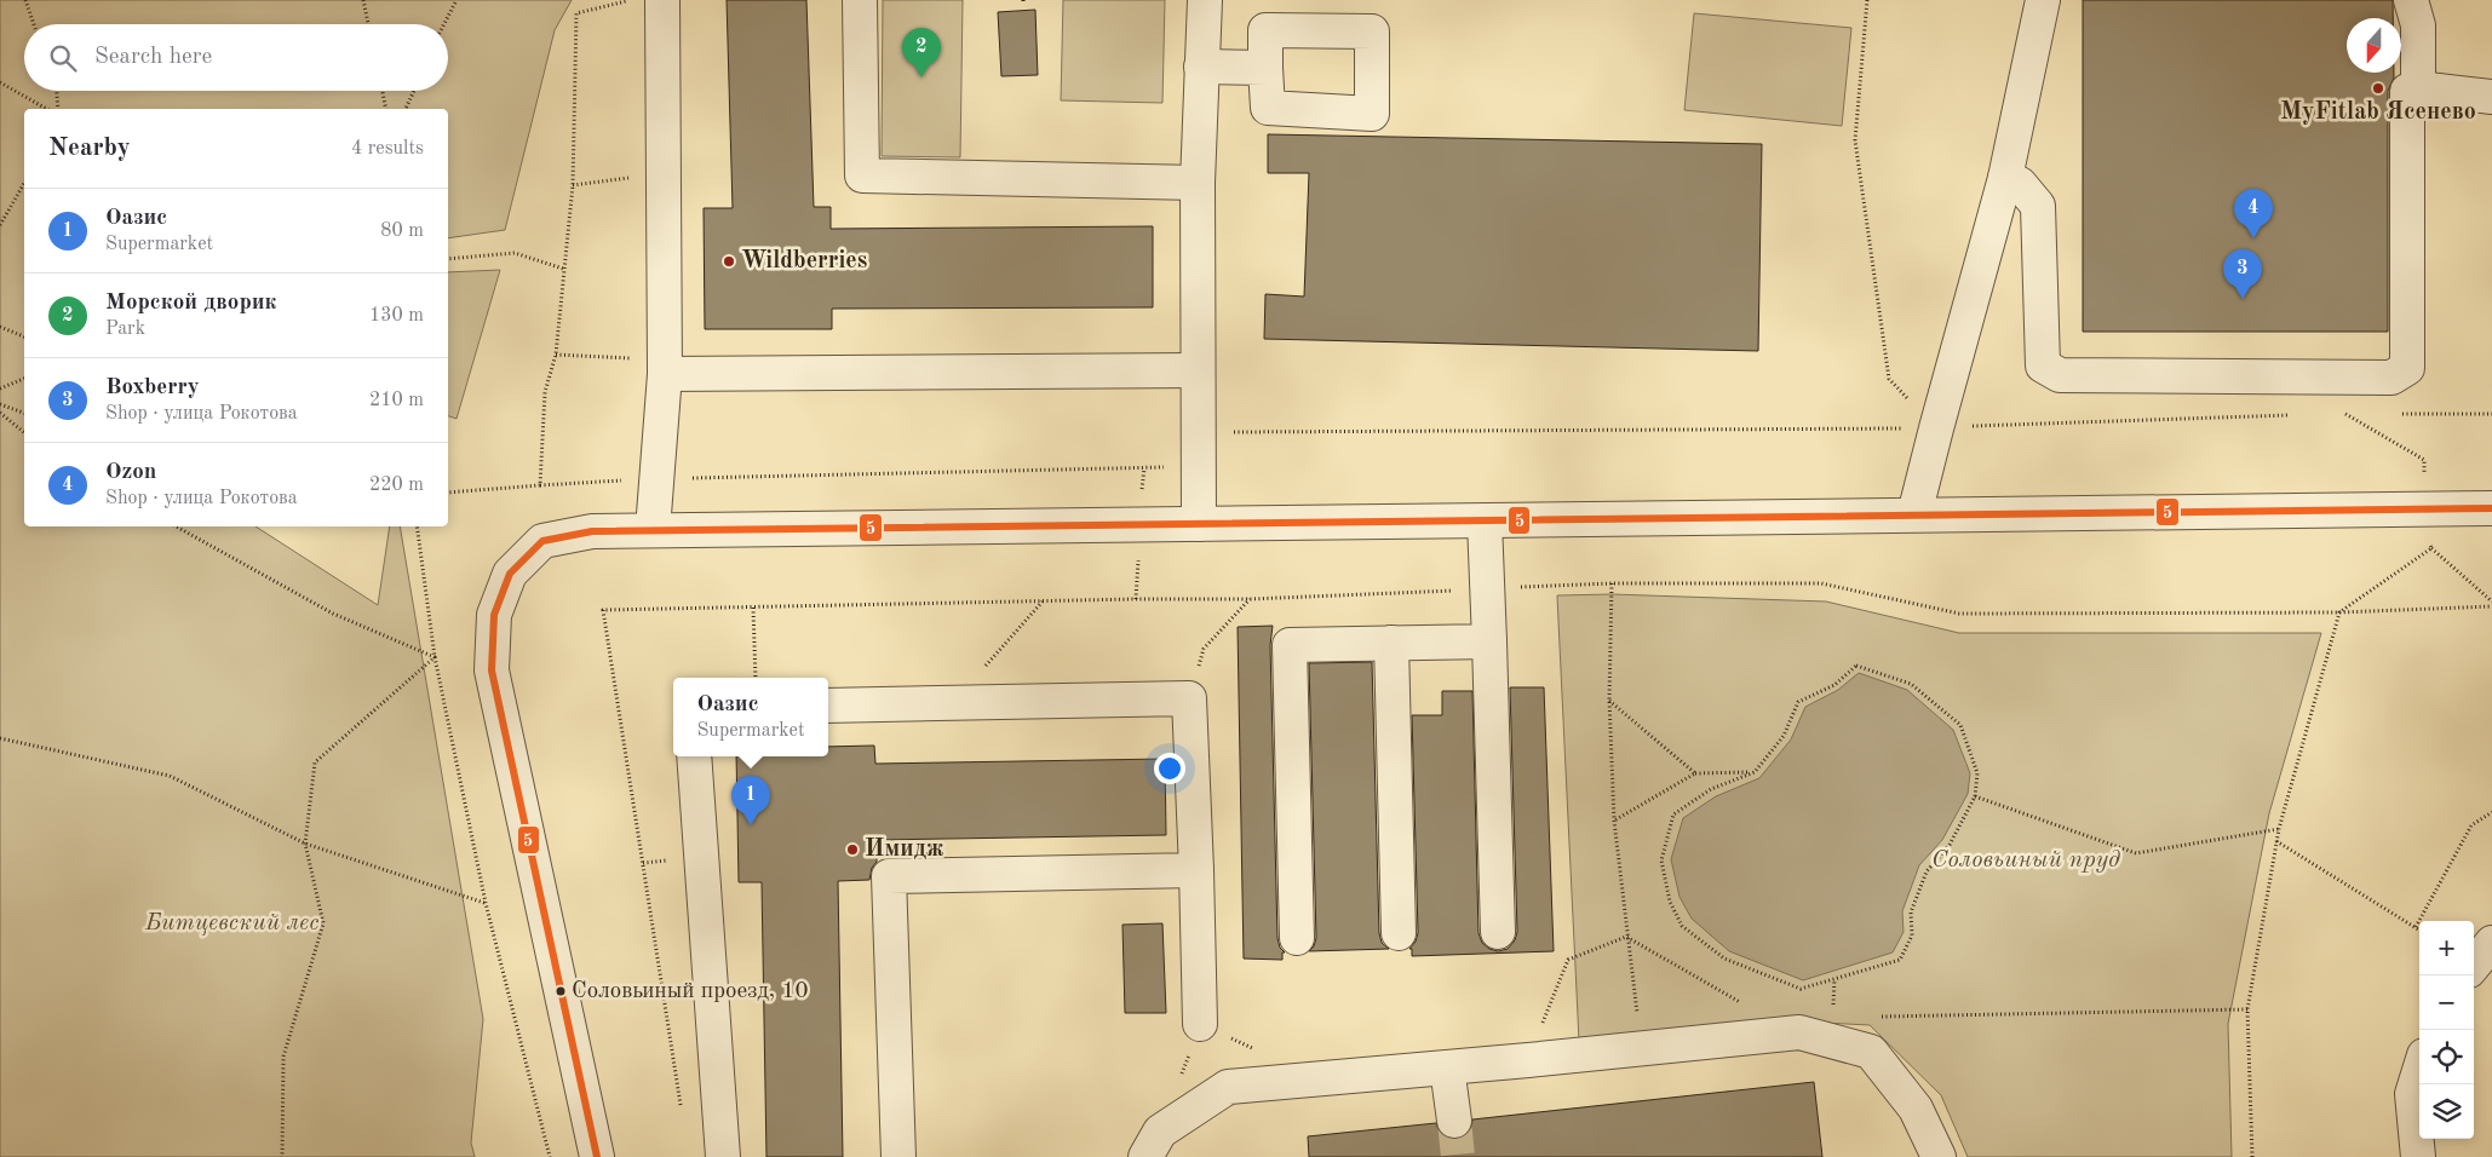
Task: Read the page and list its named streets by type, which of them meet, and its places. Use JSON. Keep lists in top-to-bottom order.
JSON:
{
  "parks": ["Соловьиный пруд", "Битцевский лес"],
  "places": [
    "MyFitlab Ясенево",
    "Wildberries",
    "Имидж",
    "Соловьиный проезд, 10"
  ],
  "lines": ["transit line 5"],
  "north": "bottom",
  "page": {
    "search": "Search here",
    "pins": [
      "2",
      "4",
      "3",
      "1"
    ],
    "heading": ["Nearby", "4 results"],
    "list": [
      {
        "mark": "1",
        "name": "Оазис",
        "note": "Supermarket",
        "value": "80 m"
      },
      {
        "mark": "2",
        "name": "Морской дворик",
        "note": "Park",
        "value": "130 m"
      },
      {
        "mark": "3",
        "name": "Boxberry",
        "note": "Shop · улица Рокотова",
        "value": "210 m"
      },
      {
        "mark": "4",
        "name": "Ozon",
        "note": "Shop · улица Рокотова",
        "value": "220 m"
      }
    ],
    "popup": ["Оазис", "Supermarket"],
    "map_buttons": ["+", "−"]
  }
}
